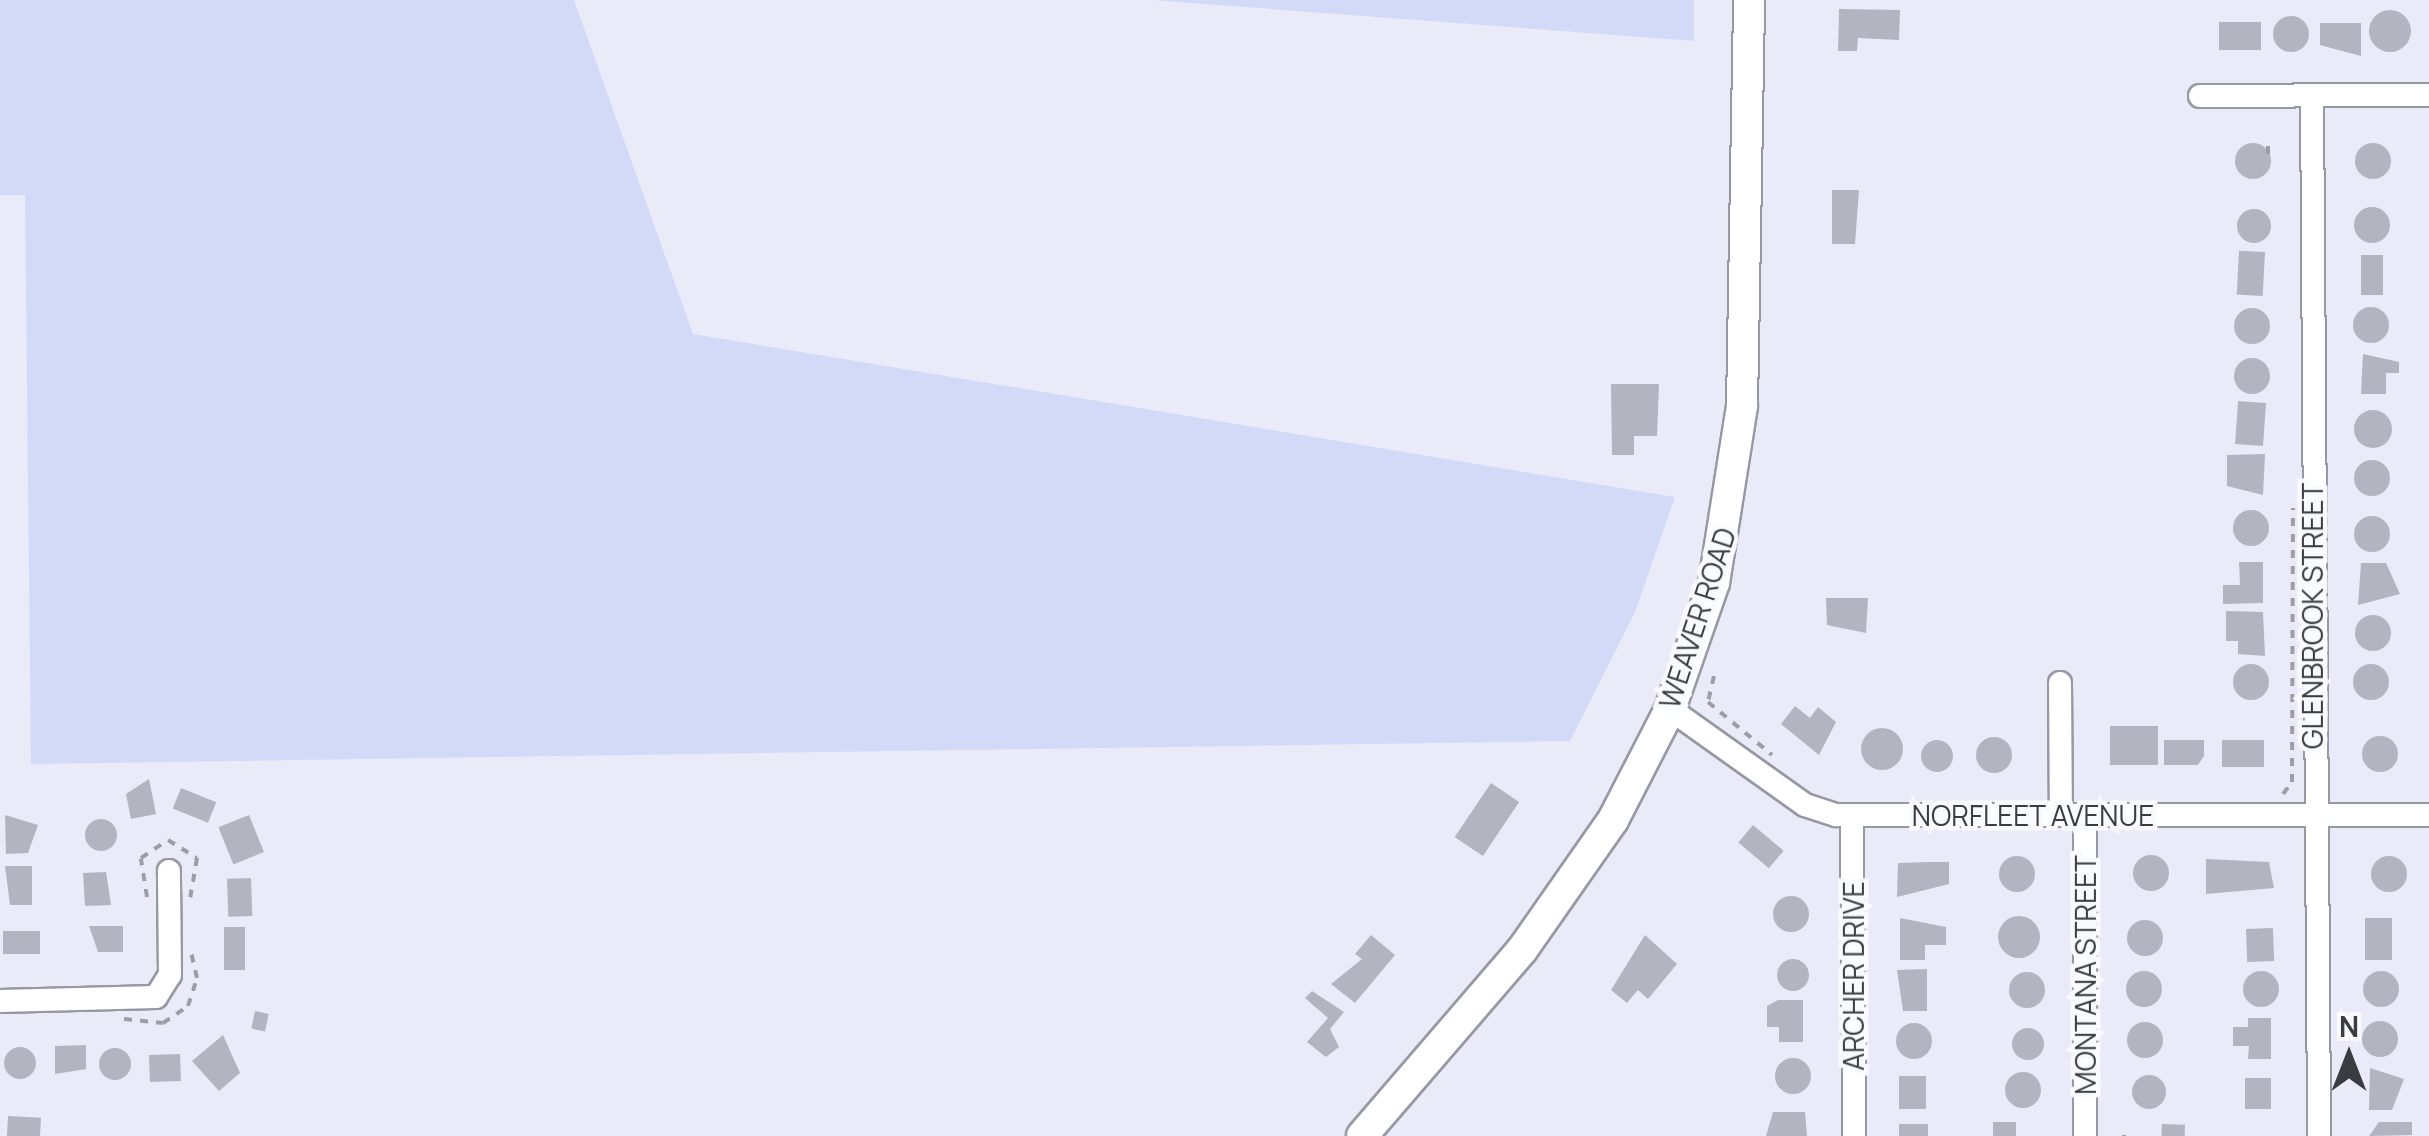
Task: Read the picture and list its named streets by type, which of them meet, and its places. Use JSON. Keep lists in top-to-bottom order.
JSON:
{
  "streets": {
    "main road": ["WEAVER ROAD"],
    "street": [
      "GLENBROOK STREET",
      "NORFLEET AVENUE",
      "MONTANA STREET",
      "ARCHER DRIVE"
    ]
  },
  "crossings": [
    ["GLENBROOK STREET", "NORFLEET AVENUE"],
    ["WEAVER ROAD", "NORFLEET AVENUE"],
    ["NORFLEET AVENUE", "MONTANA STREET"],
    ["NORFLEET AVENUE", "ARCHER DRIVE"]
  ],
  "north": "top"
}
